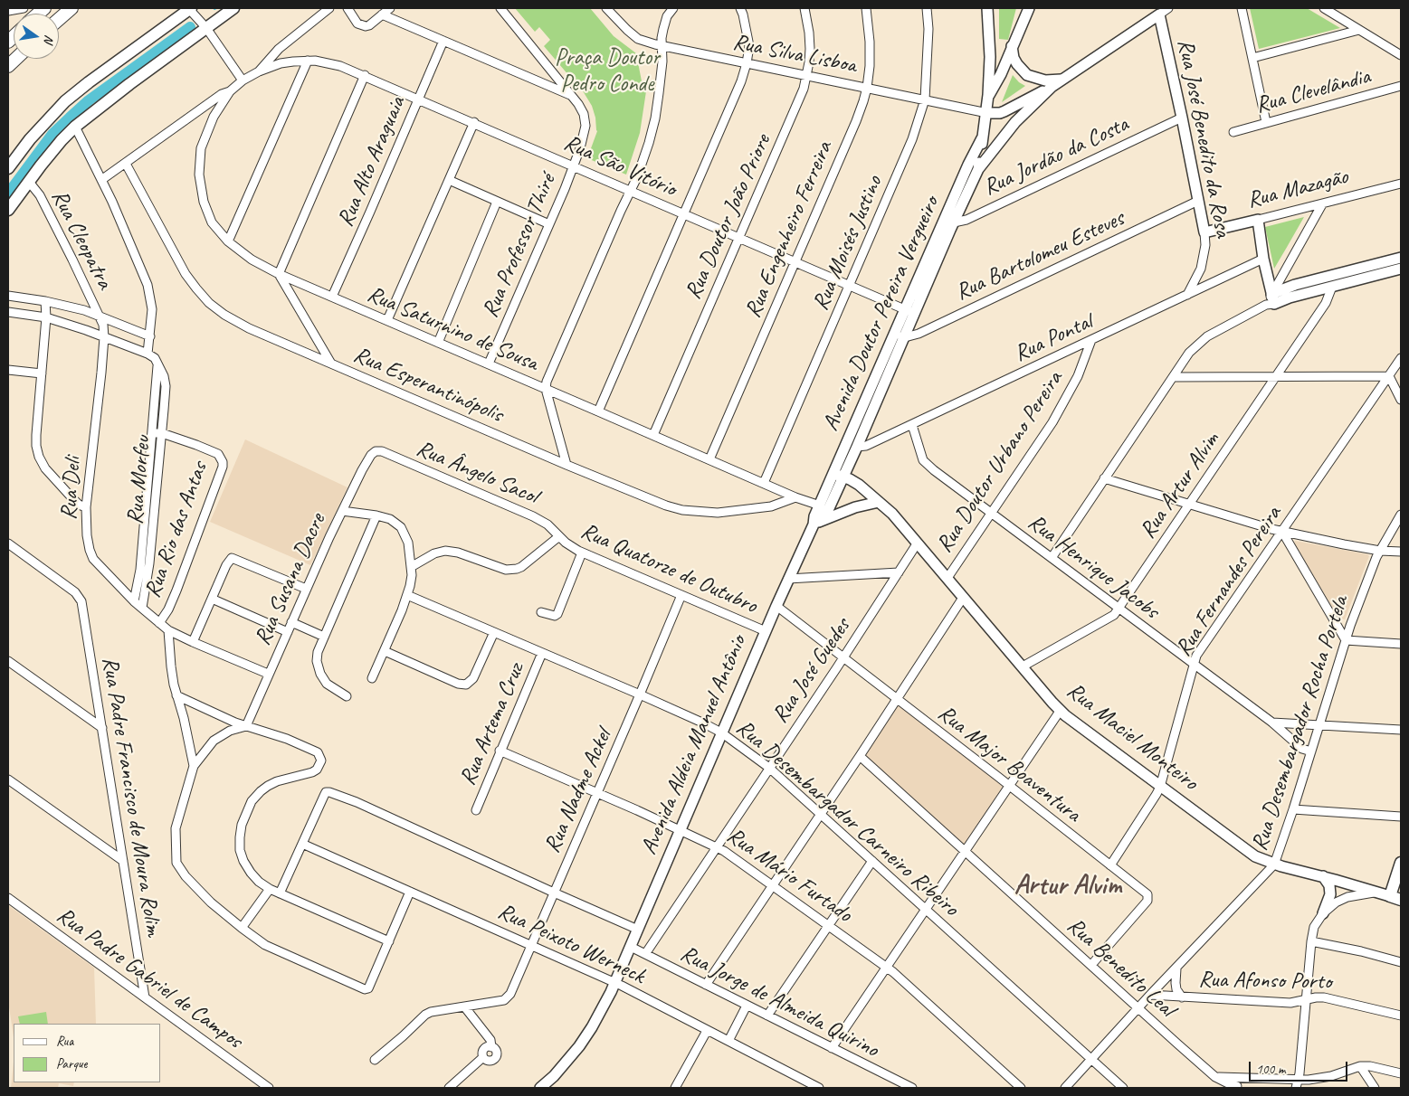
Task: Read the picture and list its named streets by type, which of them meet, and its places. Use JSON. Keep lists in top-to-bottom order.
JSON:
{
  "streets": {
    "street": [
      "Rua Silva Lisboa",
      "Rua Clevelândia",
      "Rua José Benedito da Rosa",
      "Rua Jordão da Costa",
      "Rua Alto Araguaia",
      "Rua São Vitório",
      "Rua Mazagão",
      "Rua Doutor João Priore",
      "Rua Engenheiro Ferreira",
      "Rua Cleopatra",
      "Rua Moisés Justino",
      "Rua Professor Thiré",
      "Rua Bartolomeu Esteves",
      "Avenida Doutor Pereira Vergueiro",
      "Rua Saturnino de Sousa",
      "Rua Pontal",
      "Rua Esperantinópolis",
      "Rua Doutor Urbano Pereira",
      "Rua Ângelo Sacol",
      "Rua Morfeu",
      "Rua Artur Alvim",
      "Rua Deli",
      "Rua Rio das Antas",
      "Rua Henrique Jacobs",
      "Rua Quatorze de Outubro",
      "Rua Susana Dacre",
      "Rua Fernandes Pereira",
      "Rua José Guedes",
      "Rua Desembargador Rocha Portela",
      "Rua Artema Cruz",
      "Rua Maciel Monteiro",
      "Avenida Aldeia Manuel Antônio",
      "Rua Major Boaventura",
      "Rua Nadme Ackel",
      "Rua Padre Francisco de Moura Rolim",
      "Rua Desembargador Carneiro Ribeiro",
      "Rua Mário Furtado",
      "Rua Peixoto Werneck",
      "Rua Benedito Leal",
      "Rua Padre Gabriel de Campos",
      "Rua Afonso Porto",
      "Rua Jorge de Almeida Quirino"
    ]
  },
  "crossings": [
    ["Rua Silva Lisboa", "Rua Doutor João Priore"],
    ["Rua Silva Lisboa", "Rua Engenheiro Ferreira"],
    ["Rua Silva Lisboa", "Rua Moisés Justino"],
    ["Rua Silva Lisboa", "Avenida Doutor Pereira Vergueiro"],
    ["Rua José Benedito da Rosa", "Rua Jordão da Costa"],
    ["Rua José Benedito da Rosa", "Rua Mazagão"],
    ["Rua José Benedito da Rosa", "Rua Bartolomeu Esteves"],
    ["Rua José Benedito da Rosa", "Avenida Doutor Pereira Vergueiro"],
    ["Rua José Benedito da Rosa", "Rua Pontal"],
    ["Rua Jordão da Costa", "Avenida Doutor Pereira Vergueiro"],
    ["Rua Alto Araguaia", "Rua São Vitório"],
    ["Rua Alto Araguaia", "Rua Saturnino de Sousa"],
    ["Rua São Vitório", "Rua Doutor João Priore"],
    ["Rua São Vitório", "Rua Engenheiro Ferreira"],
    ["Rua São Vitório", "Rua Moisés Justino"],
    ["Rua São Vitório", "Rua Professor Thiré"],
    ["Rua São Vitório", "Avenida Doutor Pereira Vergueiro"],
    ["Rua Doutor João Priore", "Rua Saturnino de Sousa"],
    ["Rua Engenheiro Ferreira", "Rua Saturnino de Sousa"],
    ["Rua Cleopatra", "Rua Deli"],
    ["Rua Moisés Justino", "Rua Saturnino de Sousa"],
    ["Rua Professor Thiré", "Rua Saturnino de Sousa"],
    ["Rua Bartolomeu Esteves", "Avenida Doutor Pereira Vergueiro"],
    ["Avenida Doutor Pereira Vergueiro", "Rua Saturnino de Sousa"],
    ["Avenida Doutor Pereira Vergueiro", "Rua Pontal"],
    ["Avenida Doutor Pereira Vergueiro", "Rua Maciel Monteiro"],
    ["Avenida Doutor Pereira Vergueiro", "Avenida Aldeia Manuel Antônio"],
    ["Rua Saturnino de Sousa", "Rua Esperantinópolis"],
    ["Rua Saturnino de Sousa", "Avenida Aldeia Manuel Antônio"],
    ["Rua Pontal", "Rua Doutor Urbano Pereira"],
    ["Rua Pontal", "Rua Henrique Jacobs"],
    ["Rua Doutor Urbano Pereira", "Rua Henrique Jacobs"],
    ["Rua Doutor Urbano Pereira", "Rua Maciel Monteiro"],
    ["Rua Ângelo Sacol", "Rua Quatorze de Outubro"],
    ["Rua Ângelo Sacol", "Rua Susana Dacre"],
    ["Rua Morfeu", "Rua Deli"],
    ["Rua Morfeu", "Rua Rio das Antas"],
    ["Rua Artur Alvim", "Rua Henrique Jacobs"],
    ["Rua Artur Alvim", "Rua Maciel Monteiro"],
    ["Rua Deli", "Rua Rio das Antas"],
    ["Rua Deli", "Rua Susana Dacre"],
    ["Rua Henrique Jacobs", "Rua Fernandes Pereira"],
    ["Rua Henrique Jacobs", "Rua Desembargador Rocha Portela"],
    ["Rua Quatorze de Outubro", "Avenida Aldeia Manuel Antônio"],
    ["Rua Quatorze de Outubro", "Rua Nadme Ackel"],
    ["Rua Fernandes Pereira", "Rua Maciel Monteiro"],
    ["Rua Fernandes Pereira", "Rua Major Boaventura"],
    ["Rua José Guedes", "Rua Maciel Monteiro"],
    ["Rua José Guedes", "Rua Major Boaventura"],
    ["Rua José Guedes", "Rua Desembargador Carneiro Ribeiro"],
    ["Rua José Guedes", "Rua Mário Furtado"],
    ["Rua José Guedes", "Rua Jorge de Almeida Quirino"],
    ["Rua Desembargador Rocha Portela", "Rua Maciel Monteiro"],
    ["Rua Desembargador Rocha Portela", "Rua Desembargador Carneiro Ribeiro"],
    ["Rua Desembargador Rocha Portela", "Rua Benedito Leal"],
    ["Rua Desembargador Rocha Portela", "Rua Afonso Porto"],
    ["Rua Artema Cruz", "Rua Desembargador Carneiro Ribeiro"],
    ["Rua Artema Cruz", "Rua Mário Furtado"],
    ["Avenida Aldeia Manuel Antônio", "Rua Major Boaventura"],
    ["Avenida Aldeia Manuel Antônio", "Rua Desembargador Carneiro Ribeiro"],
    ["Avenida Aldeia Manuel Antônio", "Rua Mário Furtado"],
    ["Avenida Aldeia Manuel Antônio", "Rua Peixoto Werneck"],
    ["Avenida Aldeia Manuel Antônio", "Rua Jorge de Almeida Quirino"],
    ["Rua Major Boaventura", "Rua Benedito Leal"],
    ["Rua Nadme Ackel", "Rua Desembargador Carneiro Ribeiro"],
    ["Rua Nadme Ackel", "Rua Mário Furtado"],
    ["Rua Nadme Ackel", "Rua Peixoto Werneck"],
    ["Rua Padre Francisco de Moura Rolim", "Rua Padre Gabriel de Campos"]
  ],
  "districts": ["Artur Alvim"],
  "parks": ["Praça Doutor Pedro Conde"],
  "legend": ["Rua", "Parque"],
  "scale_bar": "100 m",
  "north": "right"
}
